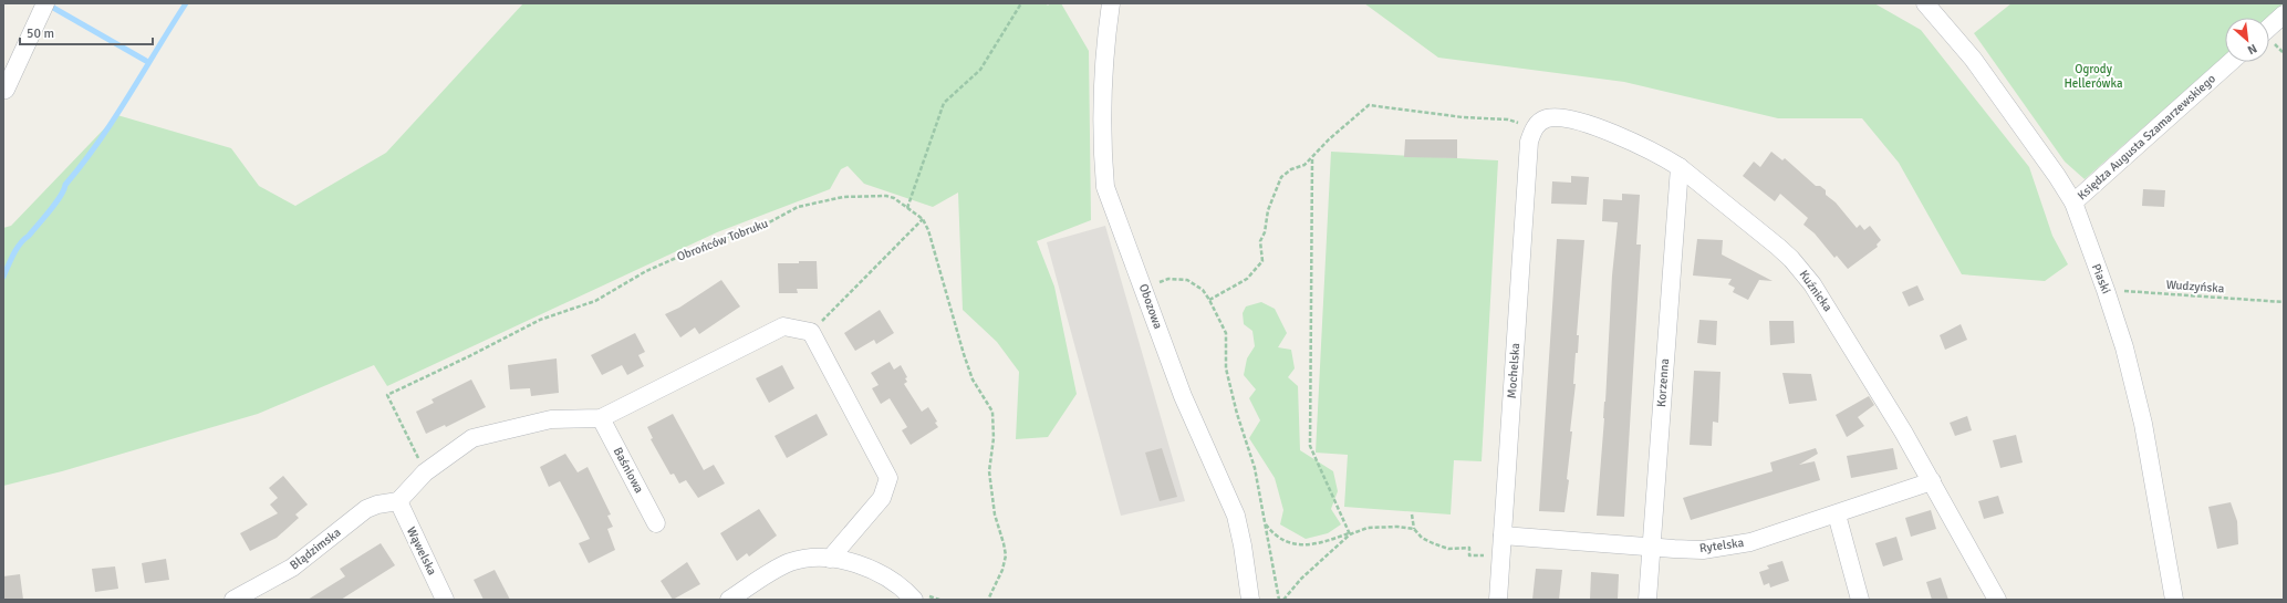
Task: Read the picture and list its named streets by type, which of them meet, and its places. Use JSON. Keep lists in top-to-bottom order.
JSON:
{
  "streets": {
    "street": [
      "Księdza Augusta Szamarzewskiego",
      "Piaski",
      "Kuźnicka",
      "Obozowa",
      "Mochelska",
      "Korzenna",
      "Baśniowa",
      "Rytelska",
      "Błądzimska",
      "Wąwelska"
    ],
    "path": ["Obrońców Tobruku", "Wudzyńska"]
  },
  "crossings": [
    ["Księdza Augusta Szamarzewskiego", "Piaski"],
    ["Piaski", "Wudzyńska"],
    ["Kuźnicka", "Mochelska"],
    ["Kuźnicka", "Korzenna"],
    ["Kuźnicka", "Rytelska"],
    ["Mochelska", "Rytelska"],
    ["Korzenna", "Rytelska"],
    ["Błądzimska", "Wąwelska"]
  ],
  "parks": ["Ogrody Hellerówka"],
  "scale_bar": "50 m",
  "north": "bottom right"
}
